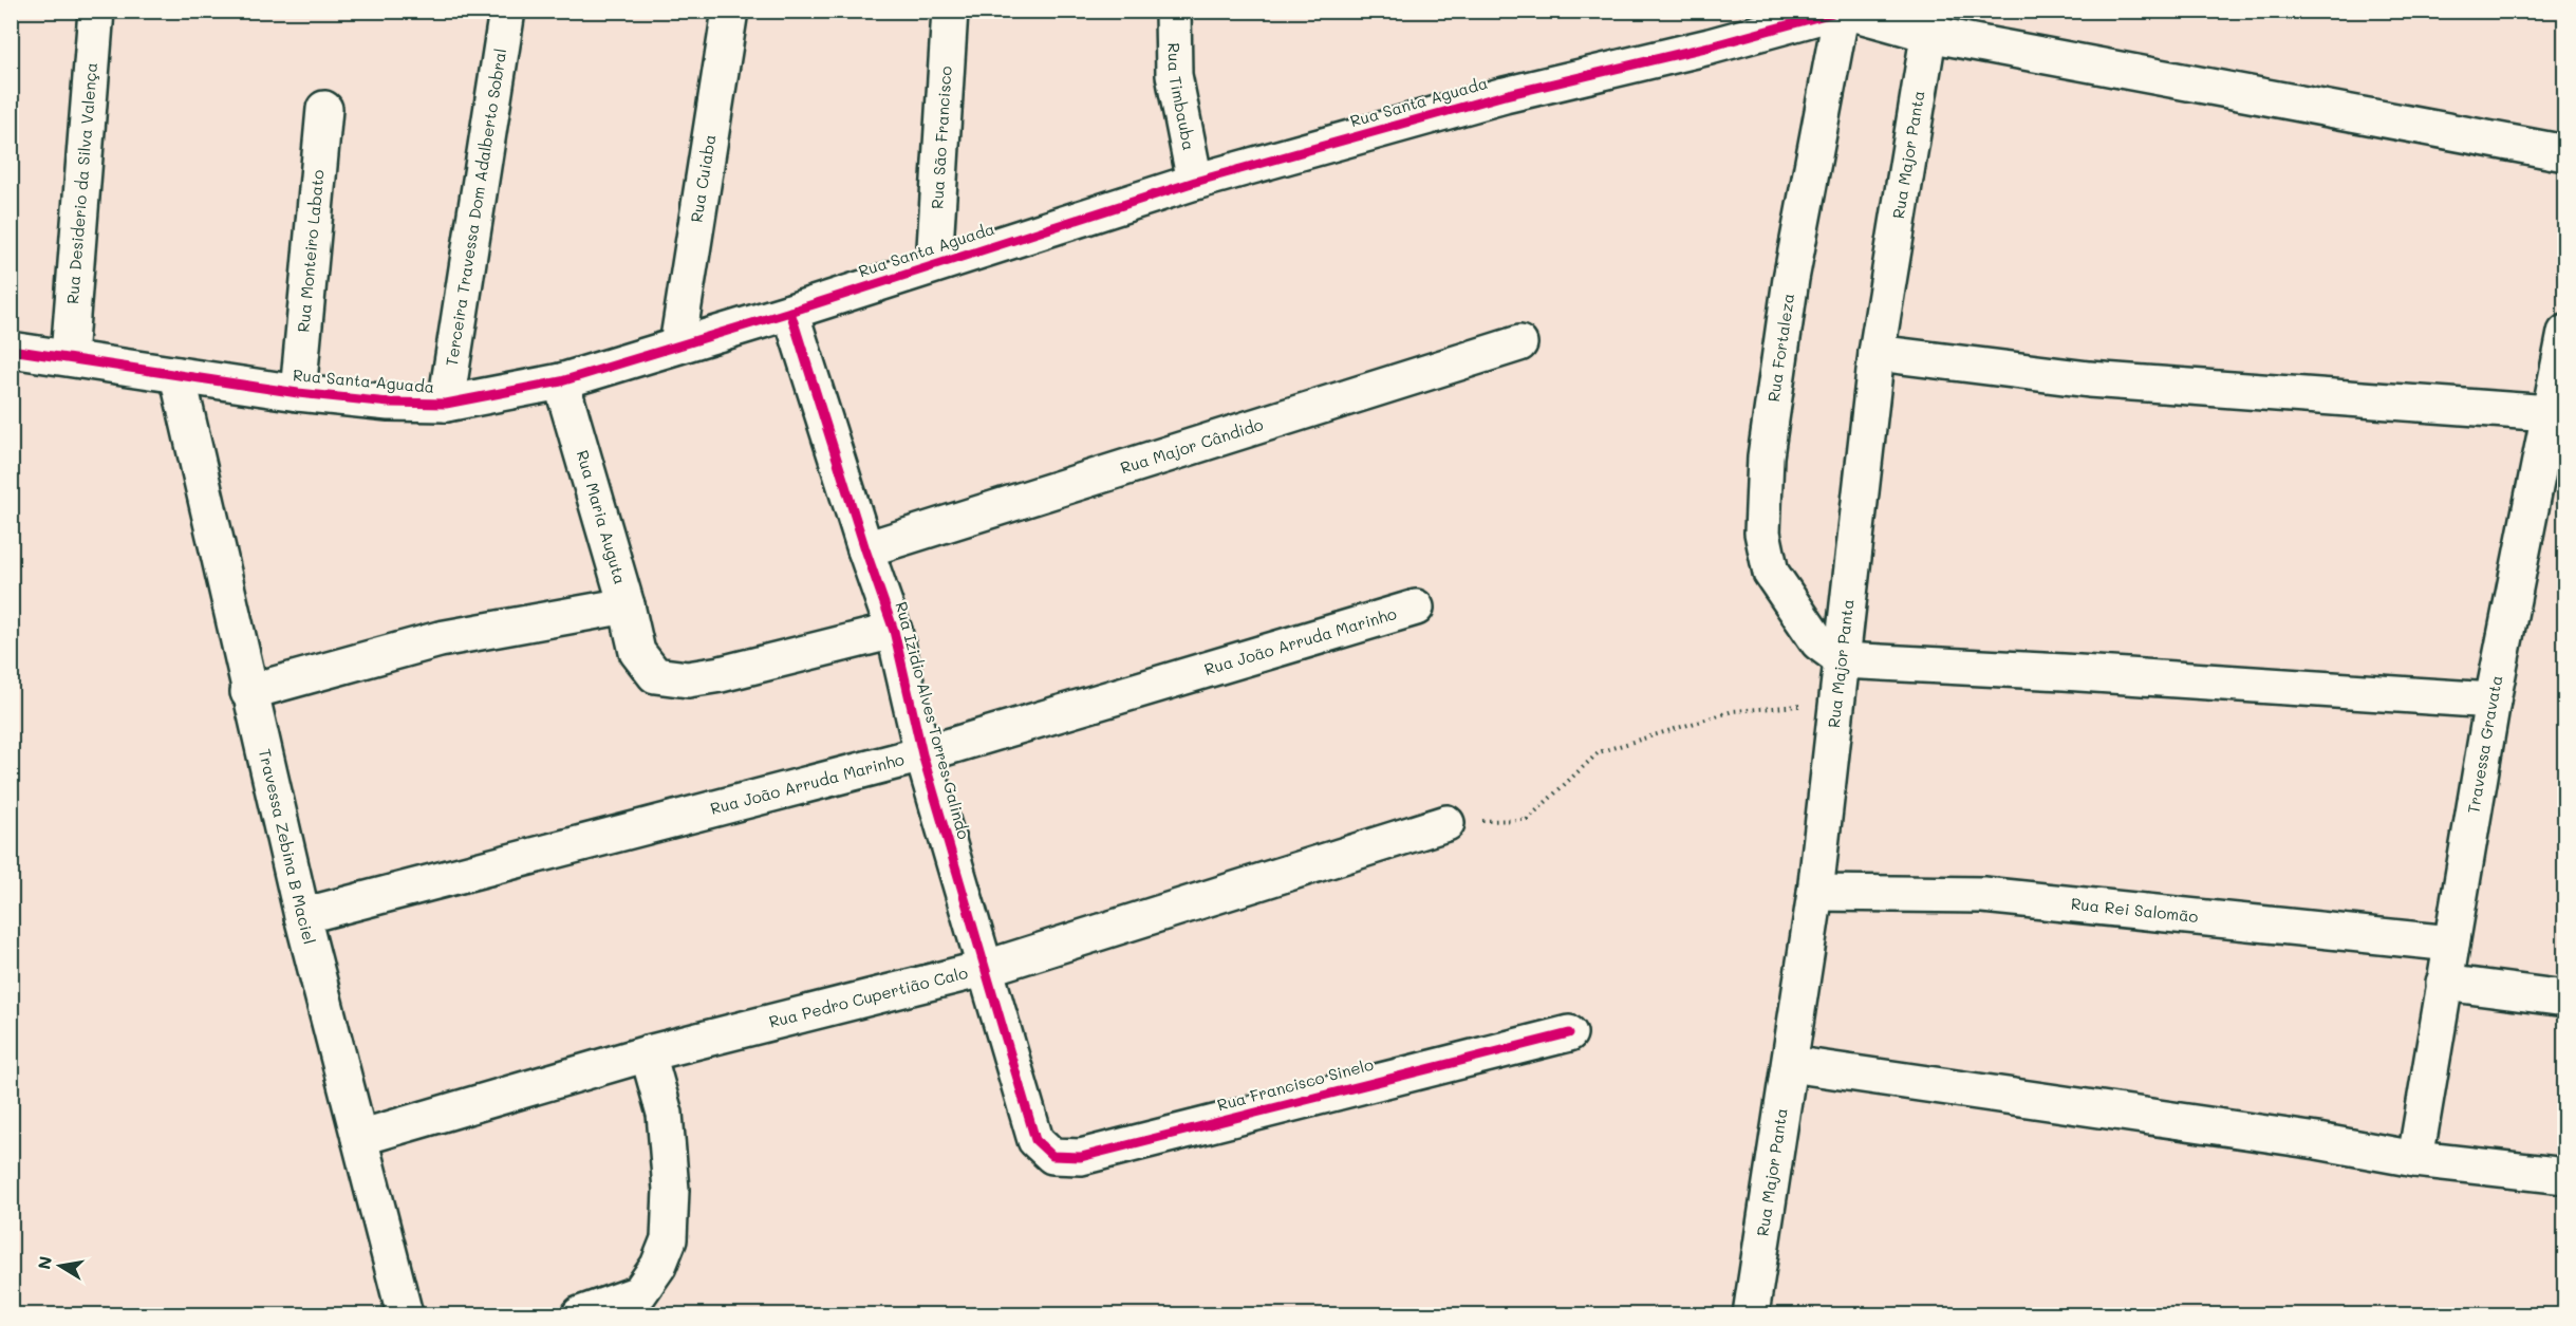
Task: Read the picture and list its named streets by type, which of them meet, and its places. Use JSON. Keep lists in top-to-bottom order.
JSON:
{
  "streets": {
    "street": [
      "Rua Timbauba",
      "Rua Santa Aguada",
      "Rua São Francisco",
      "Rua Major Panta",
      "Rua Cuiaba",
      "Rua Desiderio da Silva Valença",
      "Terceira Travessa Dom Adalberto Sobral",
      "Rua Monteiro Labato",
      "Rua Fortaleza",
      "Rua Major Cândido",
      "Rua Maria Auguta",
      "Rua João Arruda Marinho",
      "Rua Izidio Alves Torres Galindo",
      "Travessa Gravata",
      "Travessa Zebina B Maciel",
      "Rua Rei Salomão",
      "Rua Pedro Cupertião Calo",
      "Rua Francisco Sinelo"
    ]
  },
  "crossings": [
    ["Rua Timbauba", "Rua Santa Aguada"],
    ["Rua Santa Aguada", "Rua São Francisco"],
    ["Rua Santa Aguada", "Rua Cuiaba"],
    ["Rua Santa Aguada", "Rua Desiderio da Silva Valença"],
    ["Rua Santa Aguada", "Terceira Travessa Dom Adalberto Sobral"],
    ["Rua Santa Aguada", "Rua Monteiro Labato"],
    ["Rua Santa Aguada", "Rua Fortaleza"],
    ["Rua Santa Aguada", "Rua Maria Auguta"],
    ["Rua Santa Aguada", "Rua Izidio Alves Torres Galindo"],
    ["Rua Santa Aguada", "Travessa Zebina B Maciel"],
    ["Rua Major Panta", "Rua Fortaleza"],
    ["Rua Major Panta", "Rua Rei Salomão"],
    ["Rua Major Cândido", "Rua Izidio Alves Torres Galindo"],
    ["Rua Maria Auguta", "Rua Izidio Alves Torres Galindo"],
    ["Rua João Arruda Marinho", "Rua Izidio Alves Torres Galindo"],
    ["Rua João Arruda Marinho", "Travessa Zebina B Maciel"],
    ["Rua Izidio Alves Torres Galindo", "Rua Pedro Cupertião Calo"],
    ["Rua Izidio Alves Torres Galindo", "Rua Francisco Sinelo"],
    ["Travessa Gravata", "Rua Rei Salomão"],
    ["Travessa Zebina B Maciel", "Rua Pedro Cupertião Calo"]
  ],
  "north": "left"
}
